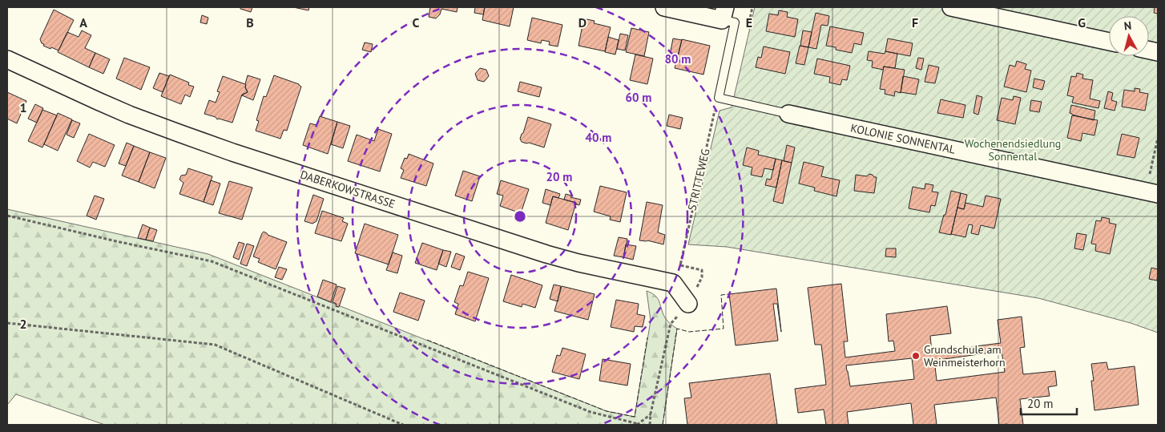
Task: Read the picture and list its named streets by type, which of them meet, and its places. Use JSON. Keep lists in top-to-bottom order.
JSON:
{
  "streets": {
    "street": ["KOLONIE SONNENTAL", "DABERKOWSTRASSE"],
    "path": ["STRITTEWEG"]
  },
  "crossings": [
    ["KOLONIE SONNENTAL", "STRITTEWEG"]
  ],
  "parks": ["Wochenendsiedlung Sonnental"],
  "places": ["Grundschule am Weinmeisterhorn"],
  "scale_bar": "20 m",
  "north": "top",
  "grid": {
    "columns": [
      "A",
      "B",
      "C",
      "D",
      "E",
      "F",
      "G"
    ],
    "rows": ["1", "2"]
  },
  "rings": [
    "80 m",
    "60 m",
    "40 m",
    "20 m"
  ]
}
